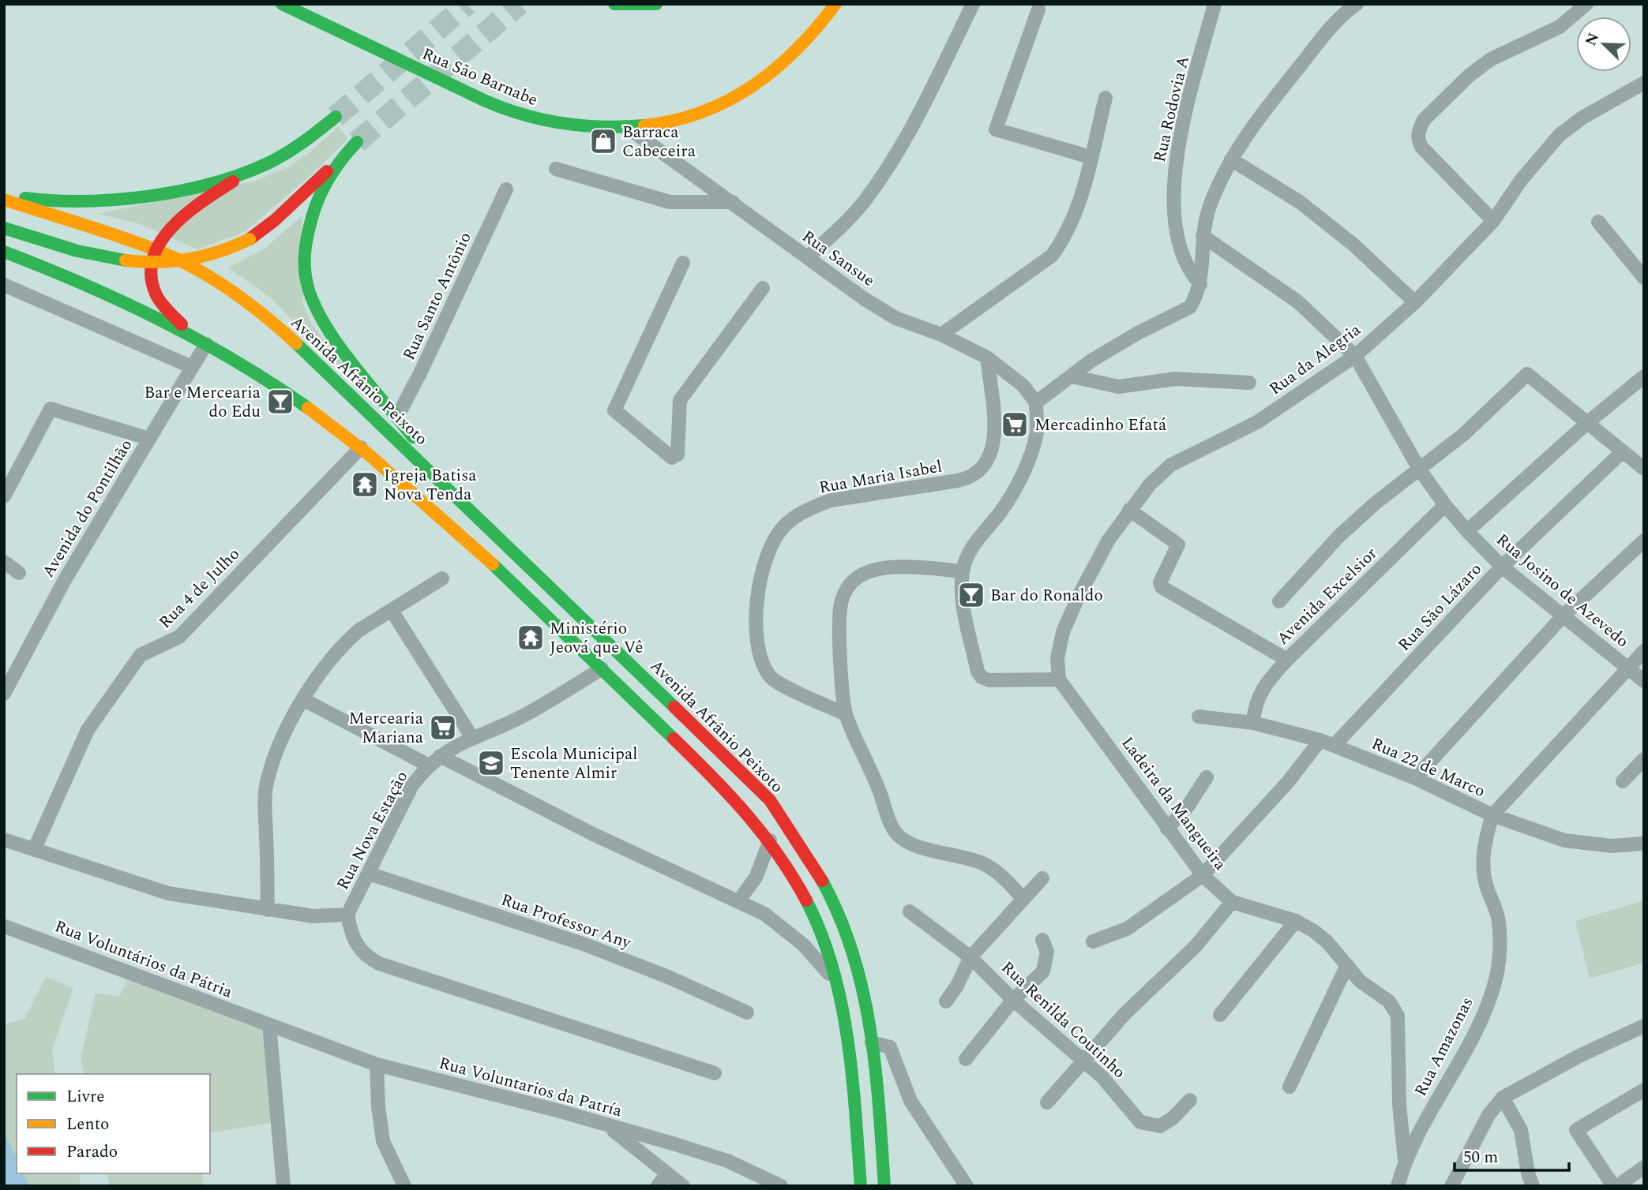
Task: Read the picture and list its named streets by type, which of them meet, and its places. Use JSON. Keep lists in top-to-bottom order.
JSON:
{
  "streets": {
    "main road": ["Rua São Barnabe", "Avenida Afrânio Peixoto"],
    "street": [
      "Rua Rodovia A",
      "Rua Sansue",
      "Rua Santo Antônio",
      "Rua da Alegria",
      "Rua Maria Isabel",
      "Avenida do Pontilhão",
      "Rua 4 de Julho",
      "Rua Josino de Azevedo",
      "Avenida Excelsior",
      "Rua São Lázaro",
      "Rua 22 de Marco",
      "Ladeira da Mangueira",
      "Rua Nova Estação",
      "Rua Professor Any",
      "Rua Voluntários da Pátria",
      "Rua Renilda Coutinho",
      "Rua Amazonas",
      "Rua Voluntarios da Patría"
    ]
  },
  "crossings": [
    ["Rua São Barnabe", "Rua Sansue"],
    ["Rua Sansue", "Rua Maria Isabel"],
    ["Rua da Alegria", "Rua Josino de Azevedo"],
    ["Rua da Alegria", "Ladeira da Mangueira"],
    ["Rua Josino de Azevedo", "Avenida Excelsior"],
    ["Rua Josino de Azevedo", "Rua São Lázaro"],
    ["Avenida Excelsior", "Rua 22 de Marco"],
    ["Rua São Lázaro", "Rua 22 de Marco"],
    ["Rua 22 de Marco", "Rua Amazonas"],
    ["Ladeira da Mangueira", "Rua Amazonas"],
    ["Rua Nova Estação", "Rua Professor Any"],
    ["Rua Voluntários da Pátria", "Rua Voluntarios da Patría"]
  ],
  "places": {
    "shop": ["Barraca Cabeceira"],
    "bar": ["Bar e Mercearia do Edu", "Bar do Ronaldo"],
    "supermarket": ["Mercadinho Efatá", "Mercearia Mariana"],
    "temple": ["Igreja Batisa Nova Tenda", "Ministério Jeová que Vê"],
    "school or university": ["Escola Municipal Tenente Almir"]
  },
  "legend": ["Livre", "Lento", "Parado"],
  "scale_bar": "50 m",
  "north": "top left"
}
